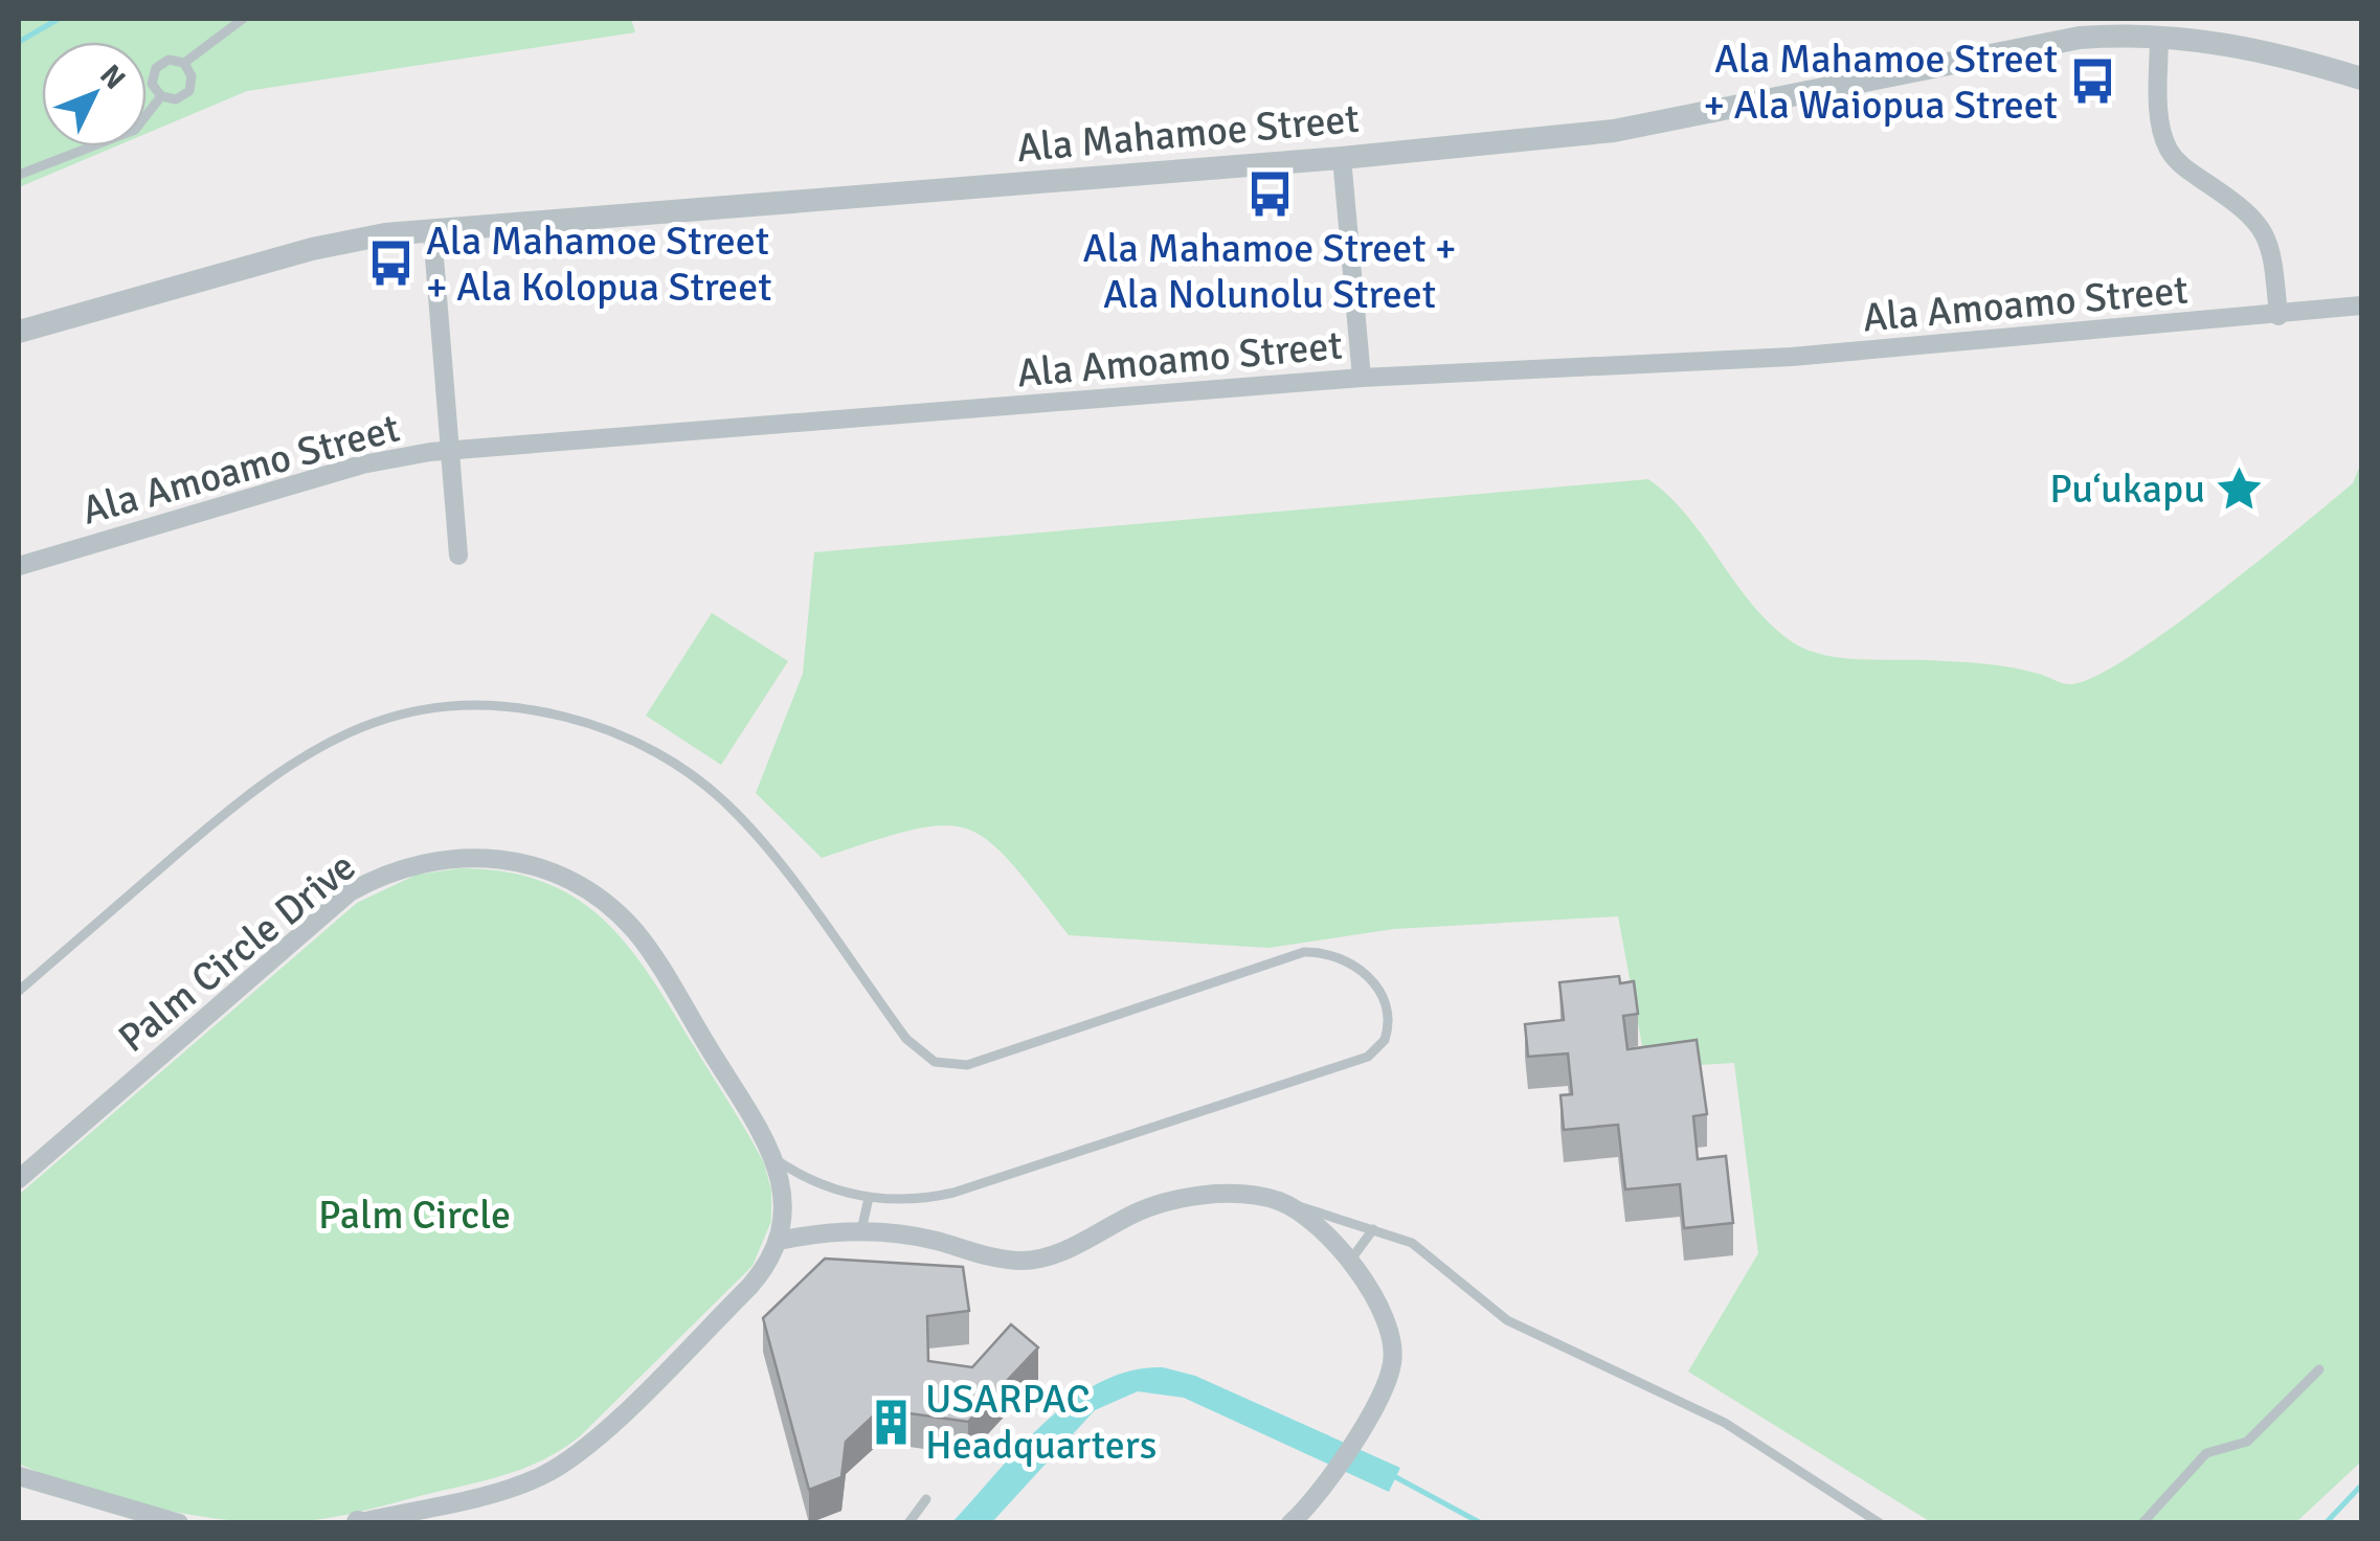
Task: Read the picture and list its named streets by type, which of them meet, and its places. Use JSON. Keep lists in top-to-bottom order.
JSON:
{
  "streets": {
    "street": ["Ala Mahamoe Street", "Ala Amoamo Street", "Palm Circle Drive"]
  },
  "parks": ["Palm Circle"],
  "places": {
    "bus stop": ["Ala Mahamoe Street + Ala Waiopua Street", "Ala Mahamoe Street + Ala Nolunolu Street", "Ala Mahamoe Street + Ala Kolopua Street"],
    "place": ["Puʻukapu"],
    "building": ["USARPAC Headquarters"]
  },
  "north": "top right"
}
